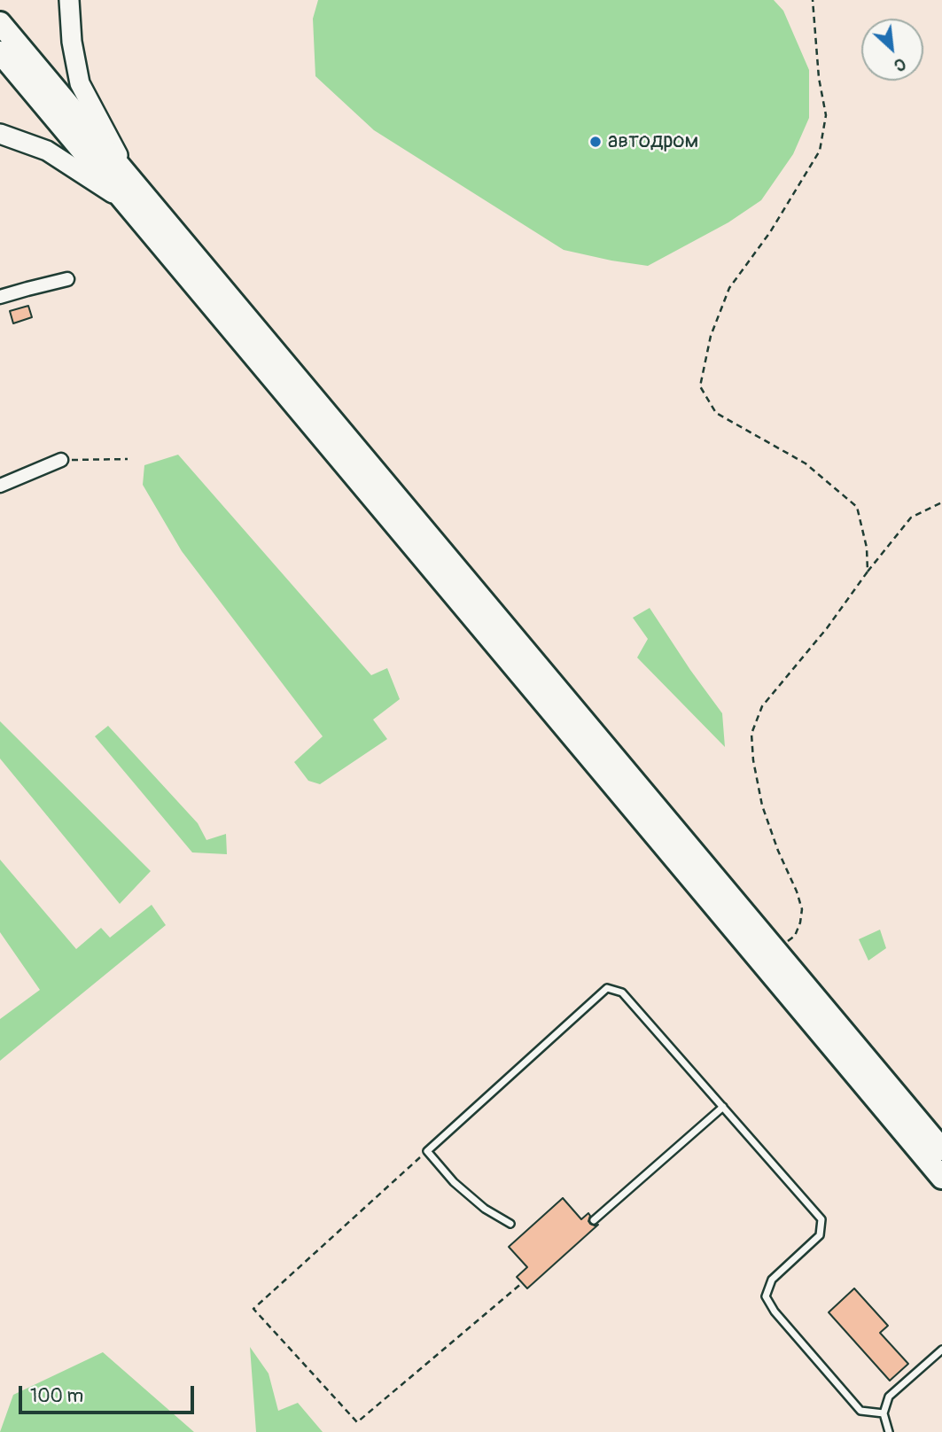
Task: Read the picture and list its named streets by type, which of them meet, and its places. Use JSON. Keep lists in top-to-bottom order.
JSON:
{
  "places": ["автодром"],
  "scale_bar": "100 m",
  "north": "bottom right"
}
